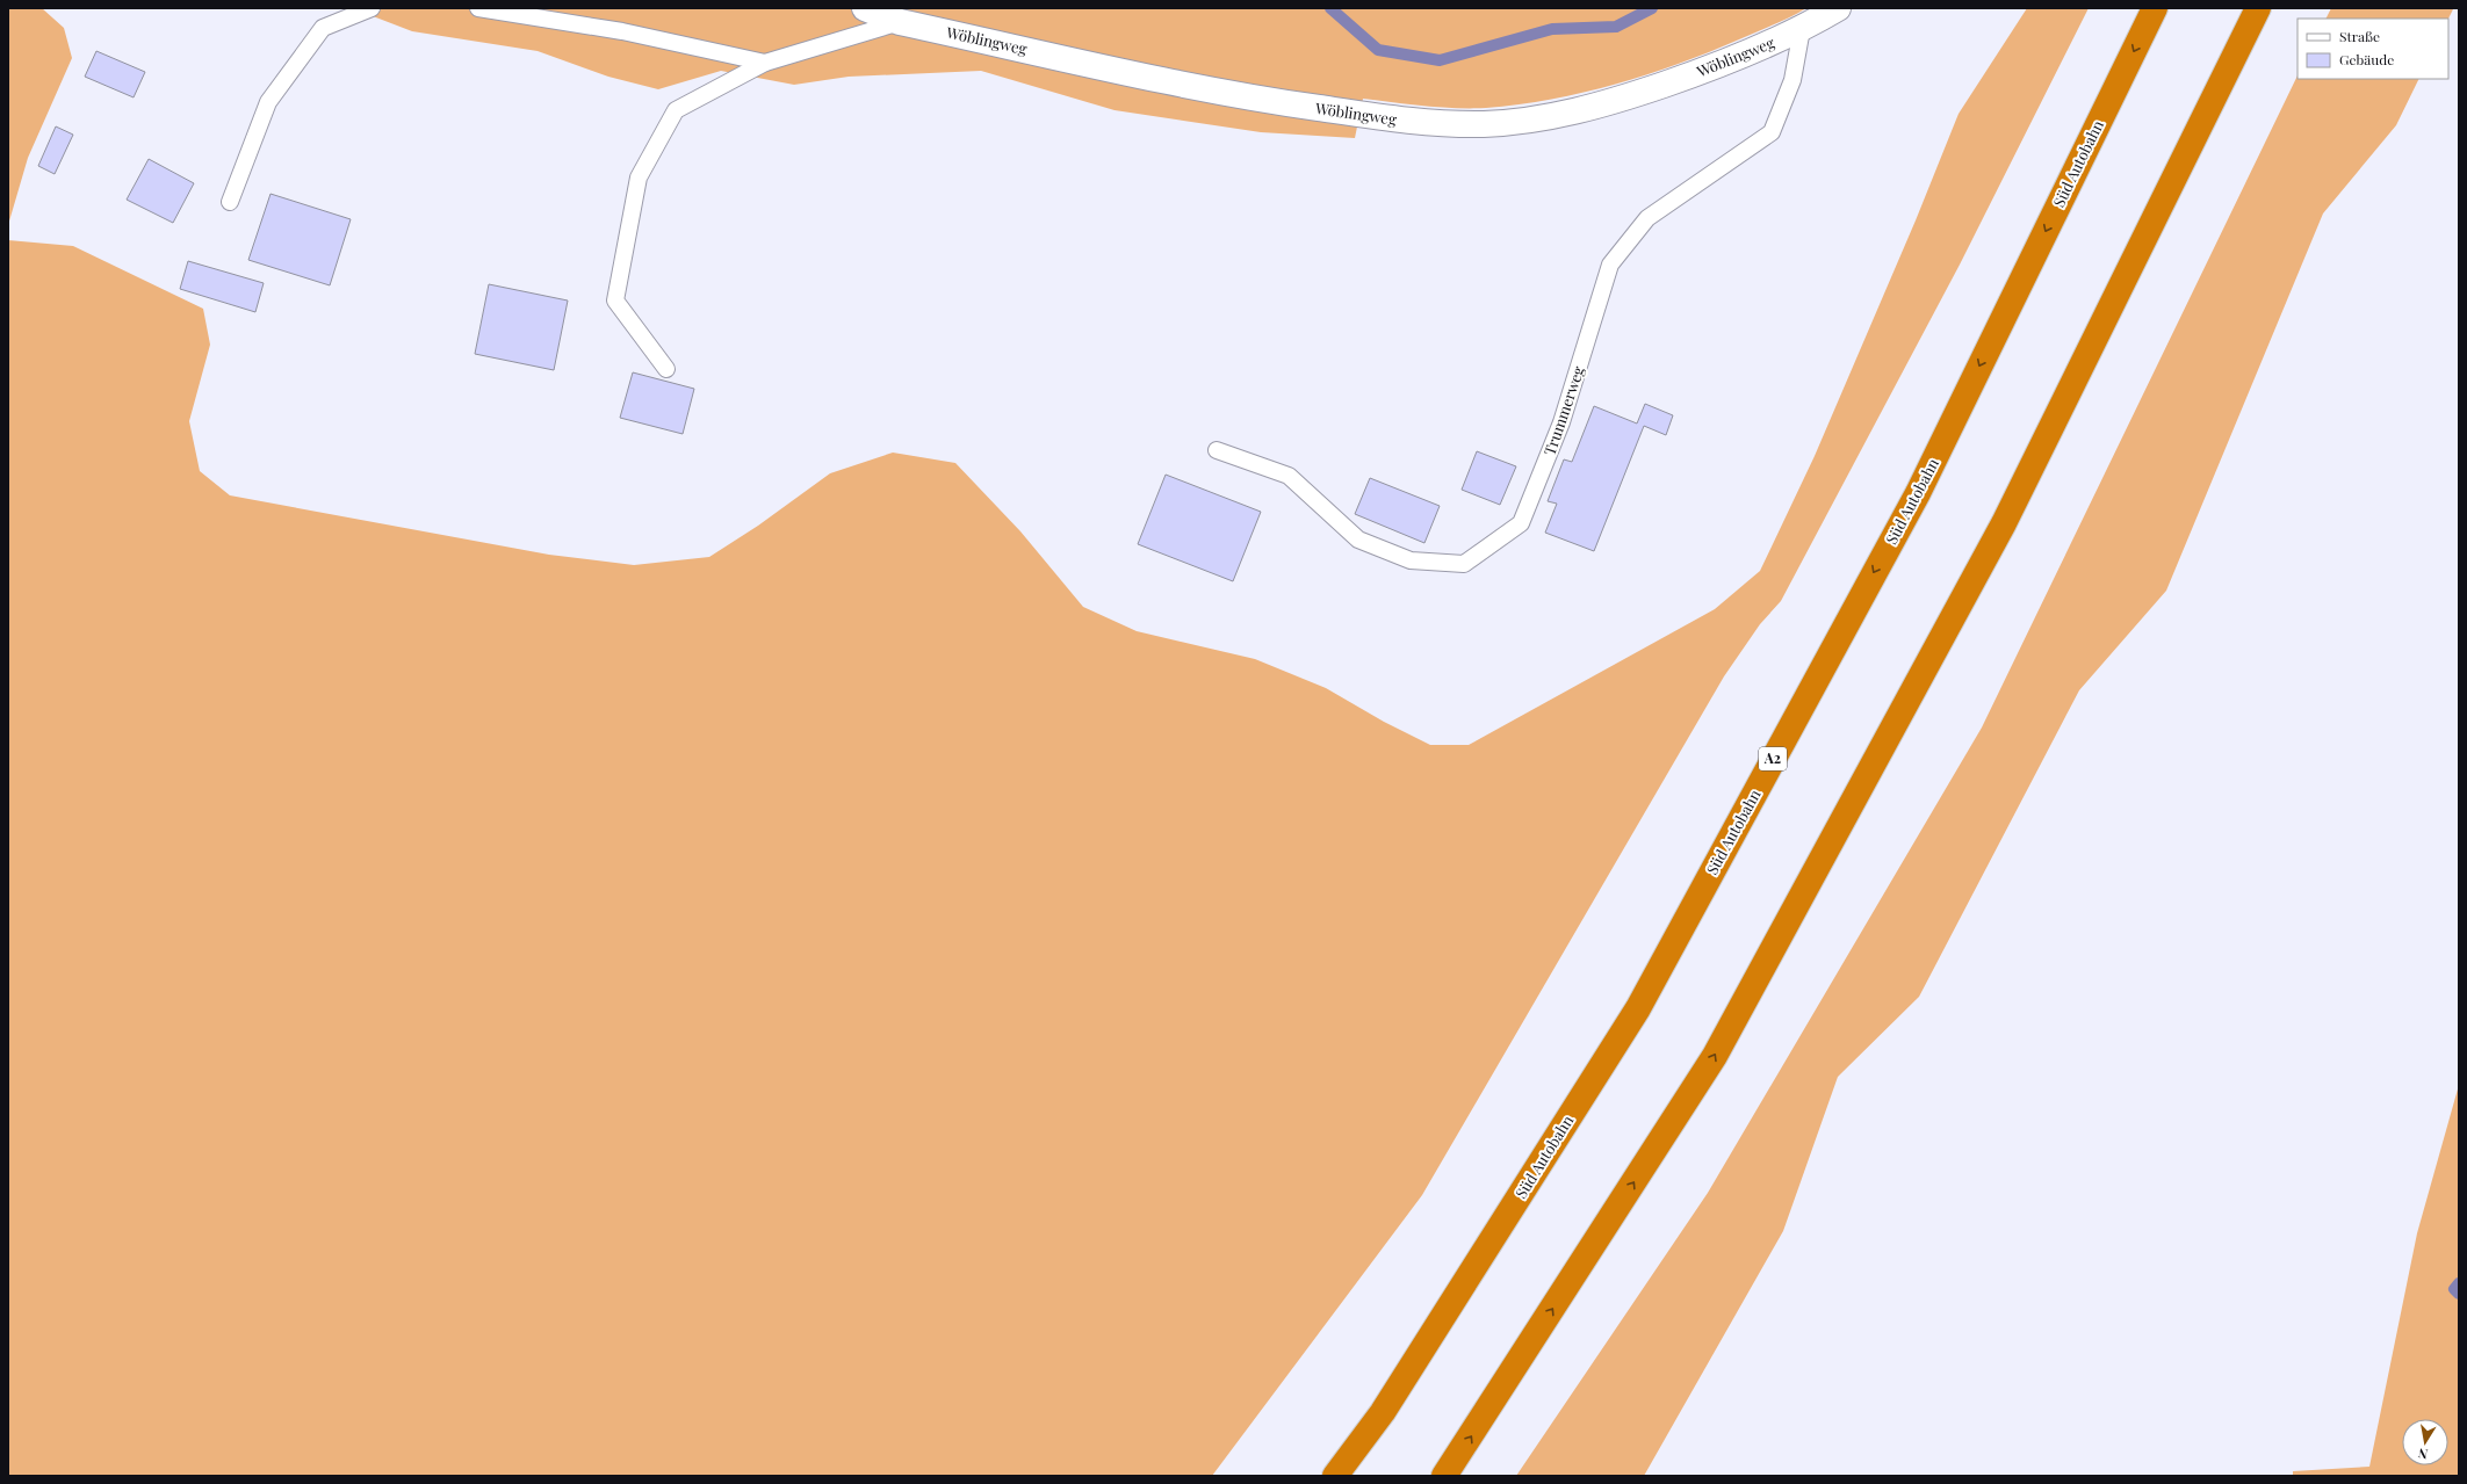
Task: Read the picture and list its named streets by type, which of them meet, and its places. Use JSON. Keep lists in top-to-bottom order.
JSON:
{
  "streets": {
    "highway": ["Süd Autobahn", "A2"],
    "street": ["Wöblingweg"],
    "lane": ["Trummerweg"]
  },
  "crossings": [
    ["Wöblingweg", "Trummerweg"]
  ],
  "legend": ["Straße", "Gebäude"],
  "north": "bottom"
}
